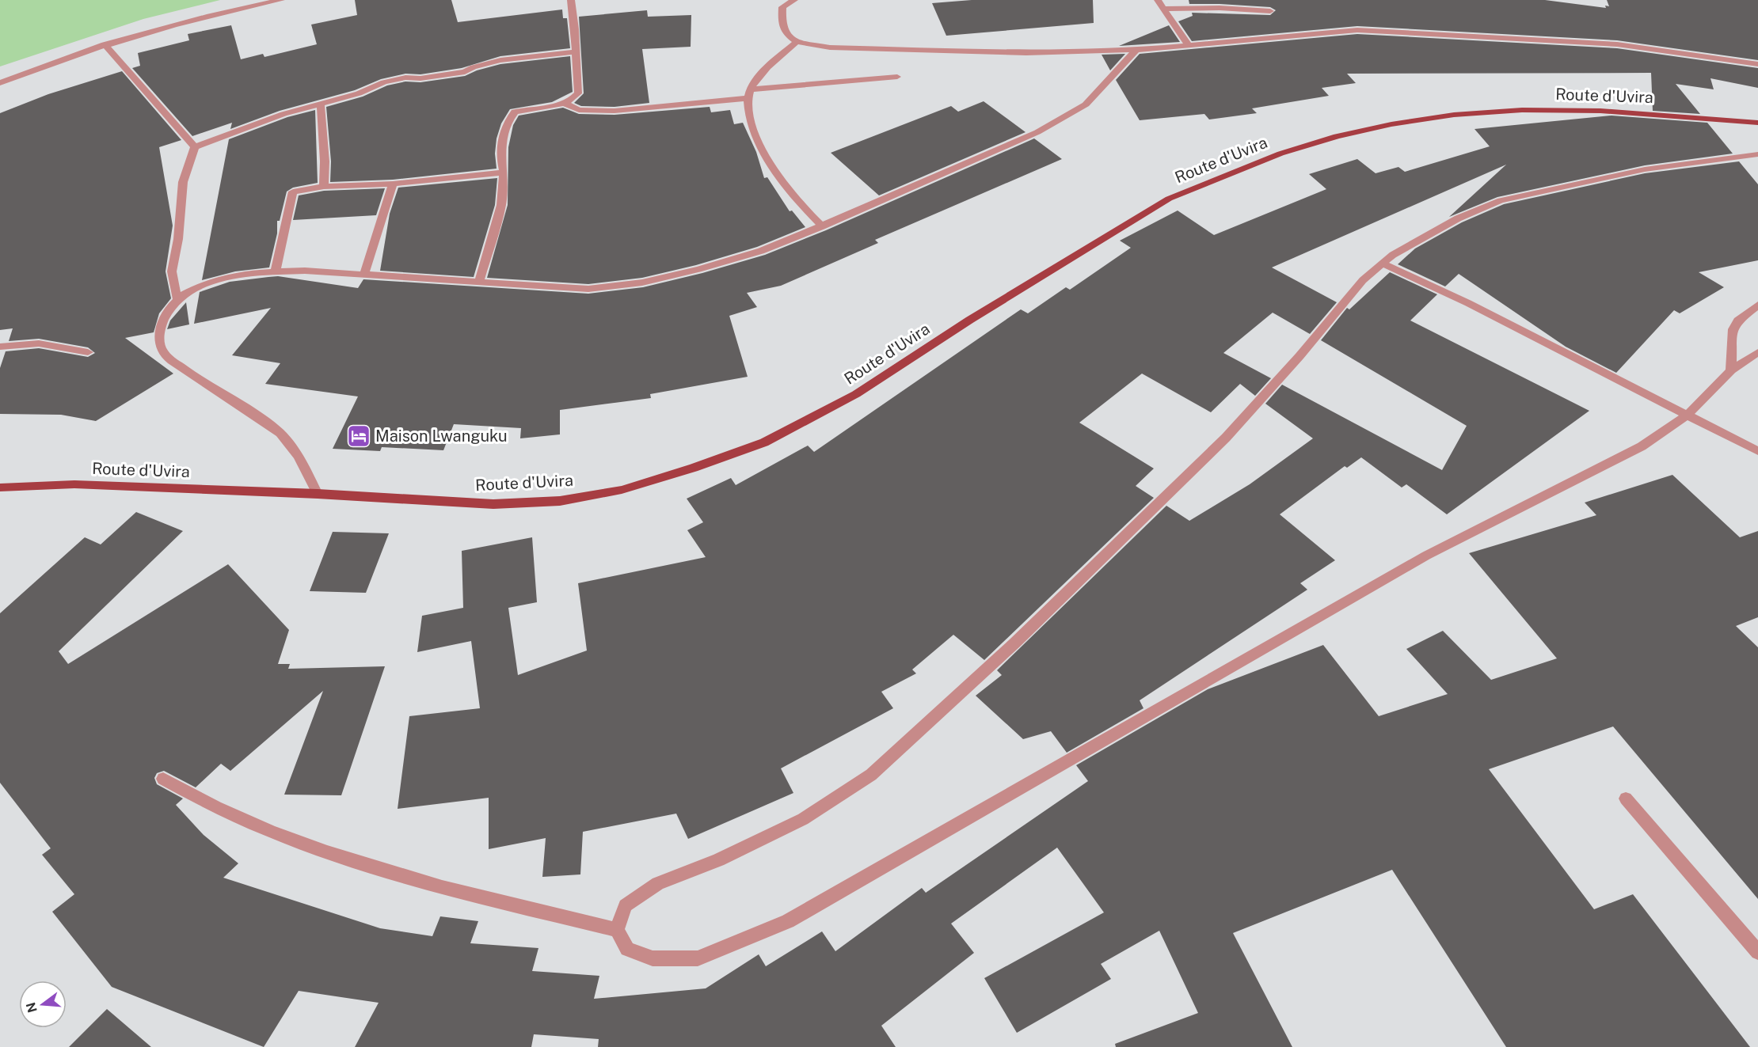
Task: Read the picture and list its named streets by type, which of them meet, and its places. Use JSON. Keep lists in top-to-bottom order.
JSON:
{
  "streets": {
    "main road": ["Route d'Uvira"]
  },
  "places": {
    "hotel": ["Maison Lwanguku"]
  },
  "north": "left"
}
